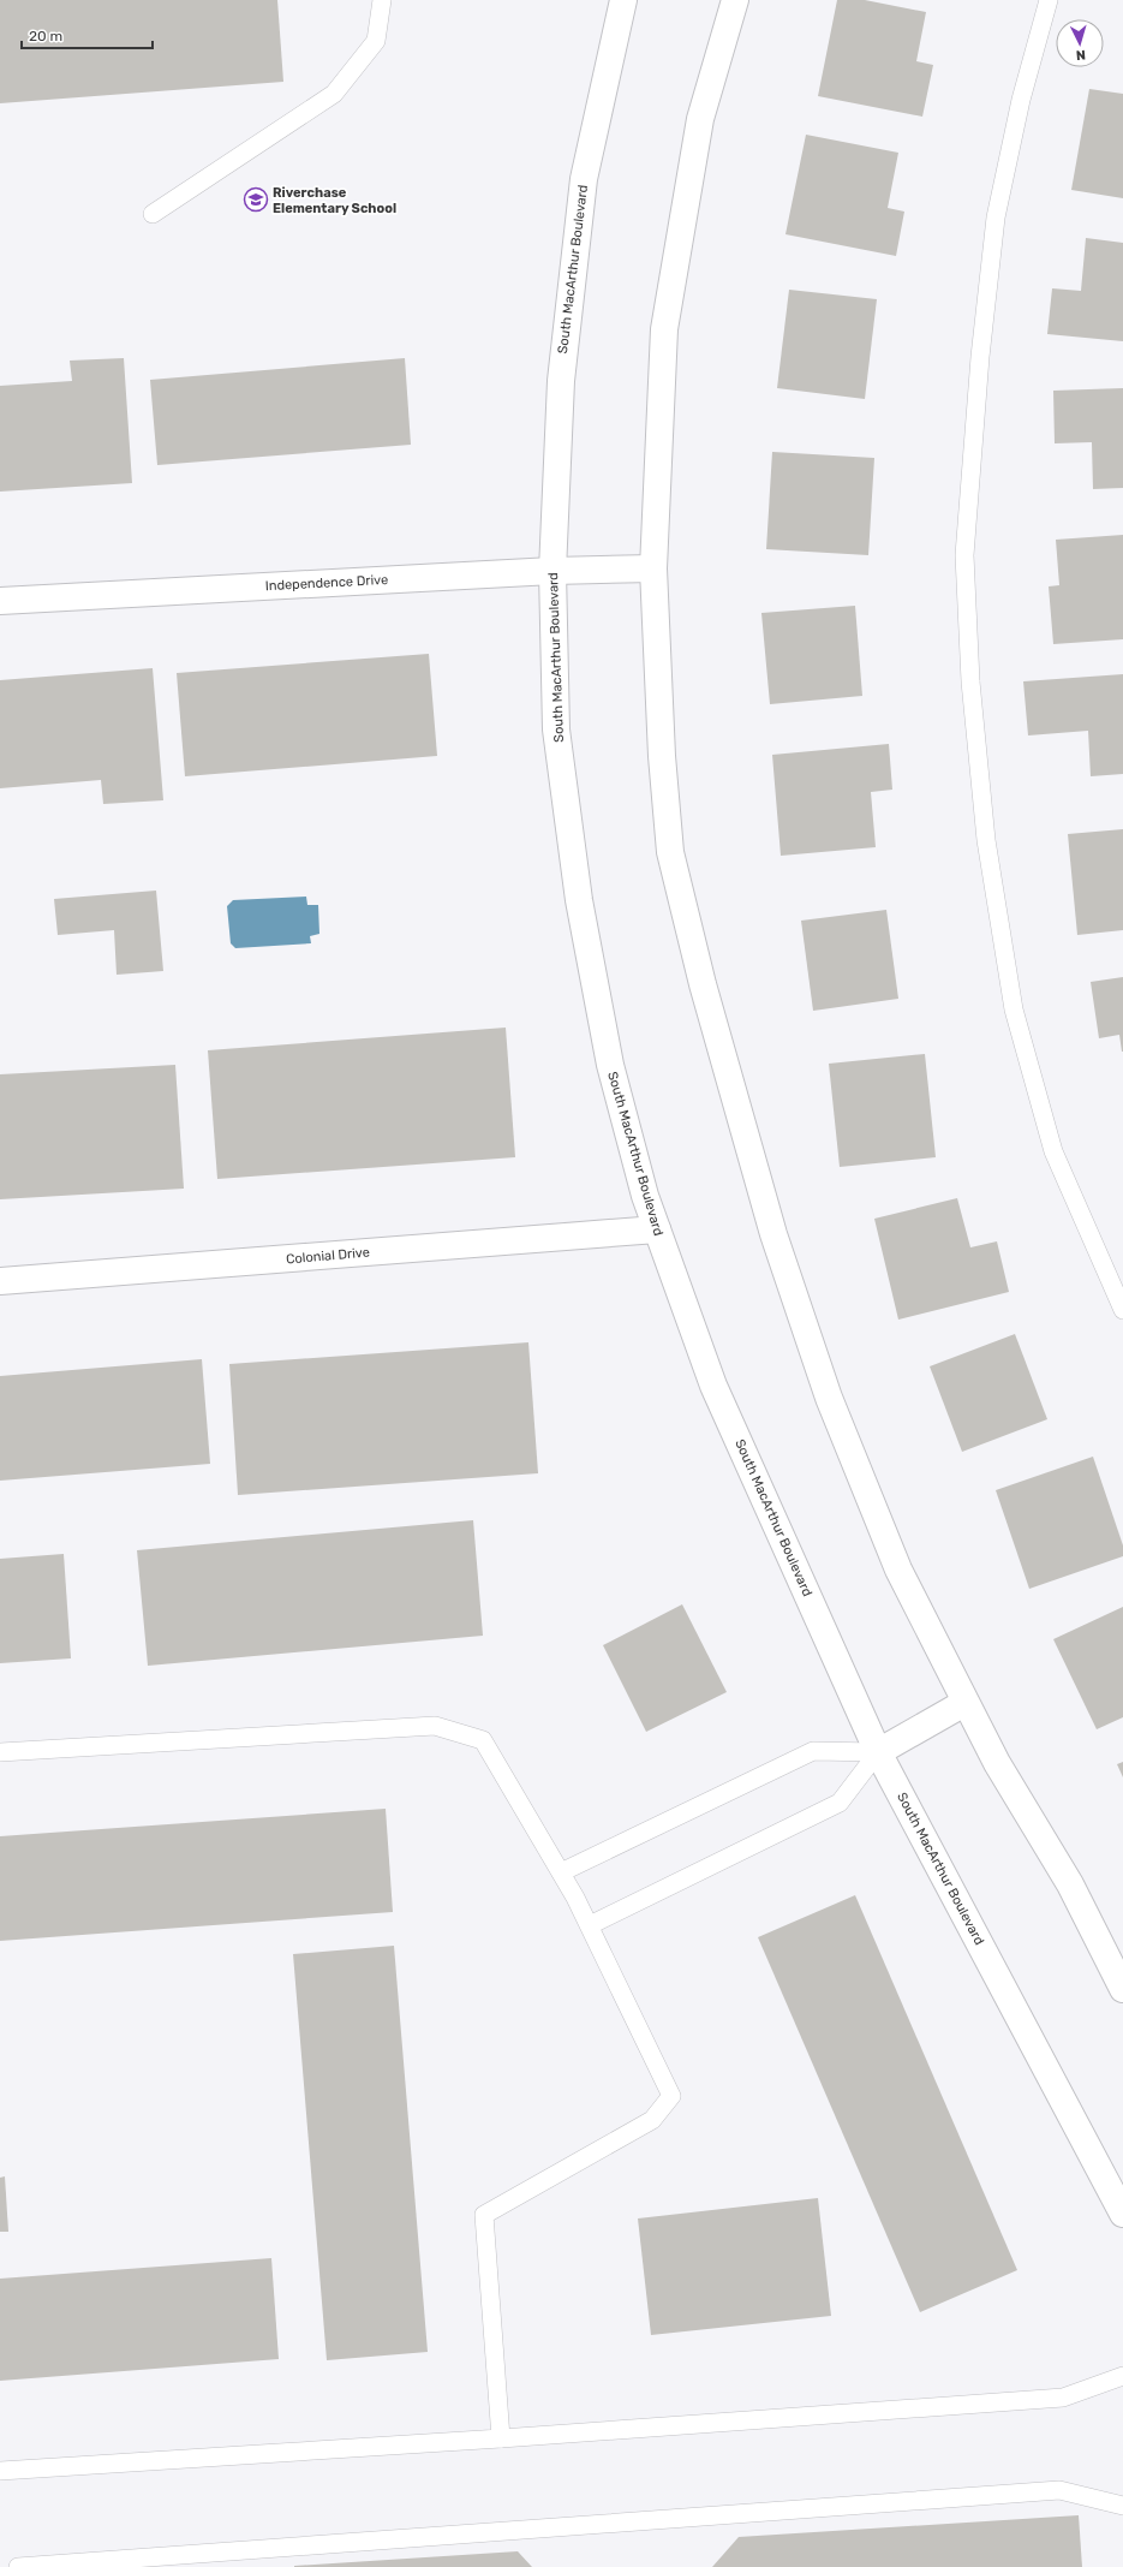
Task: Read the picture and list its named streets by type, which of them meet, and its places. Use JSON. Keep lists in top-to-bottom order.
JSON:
{
  "streets": {
    "main road": ["South MacArthur Boulevard", "Independence Drive", "Colonial Drive"]
  },
  "crossings": [
    ["South MacArthur Boulevard", "Independence Drive"],
    ["South MacArthur Boulevard", "Colonial Drive"]
  ],
  "places": {
    "school or university": ["Riverchase Elementary School"]
  },
  "scale_bar": "20 m",
  "north": "bottom"
}
